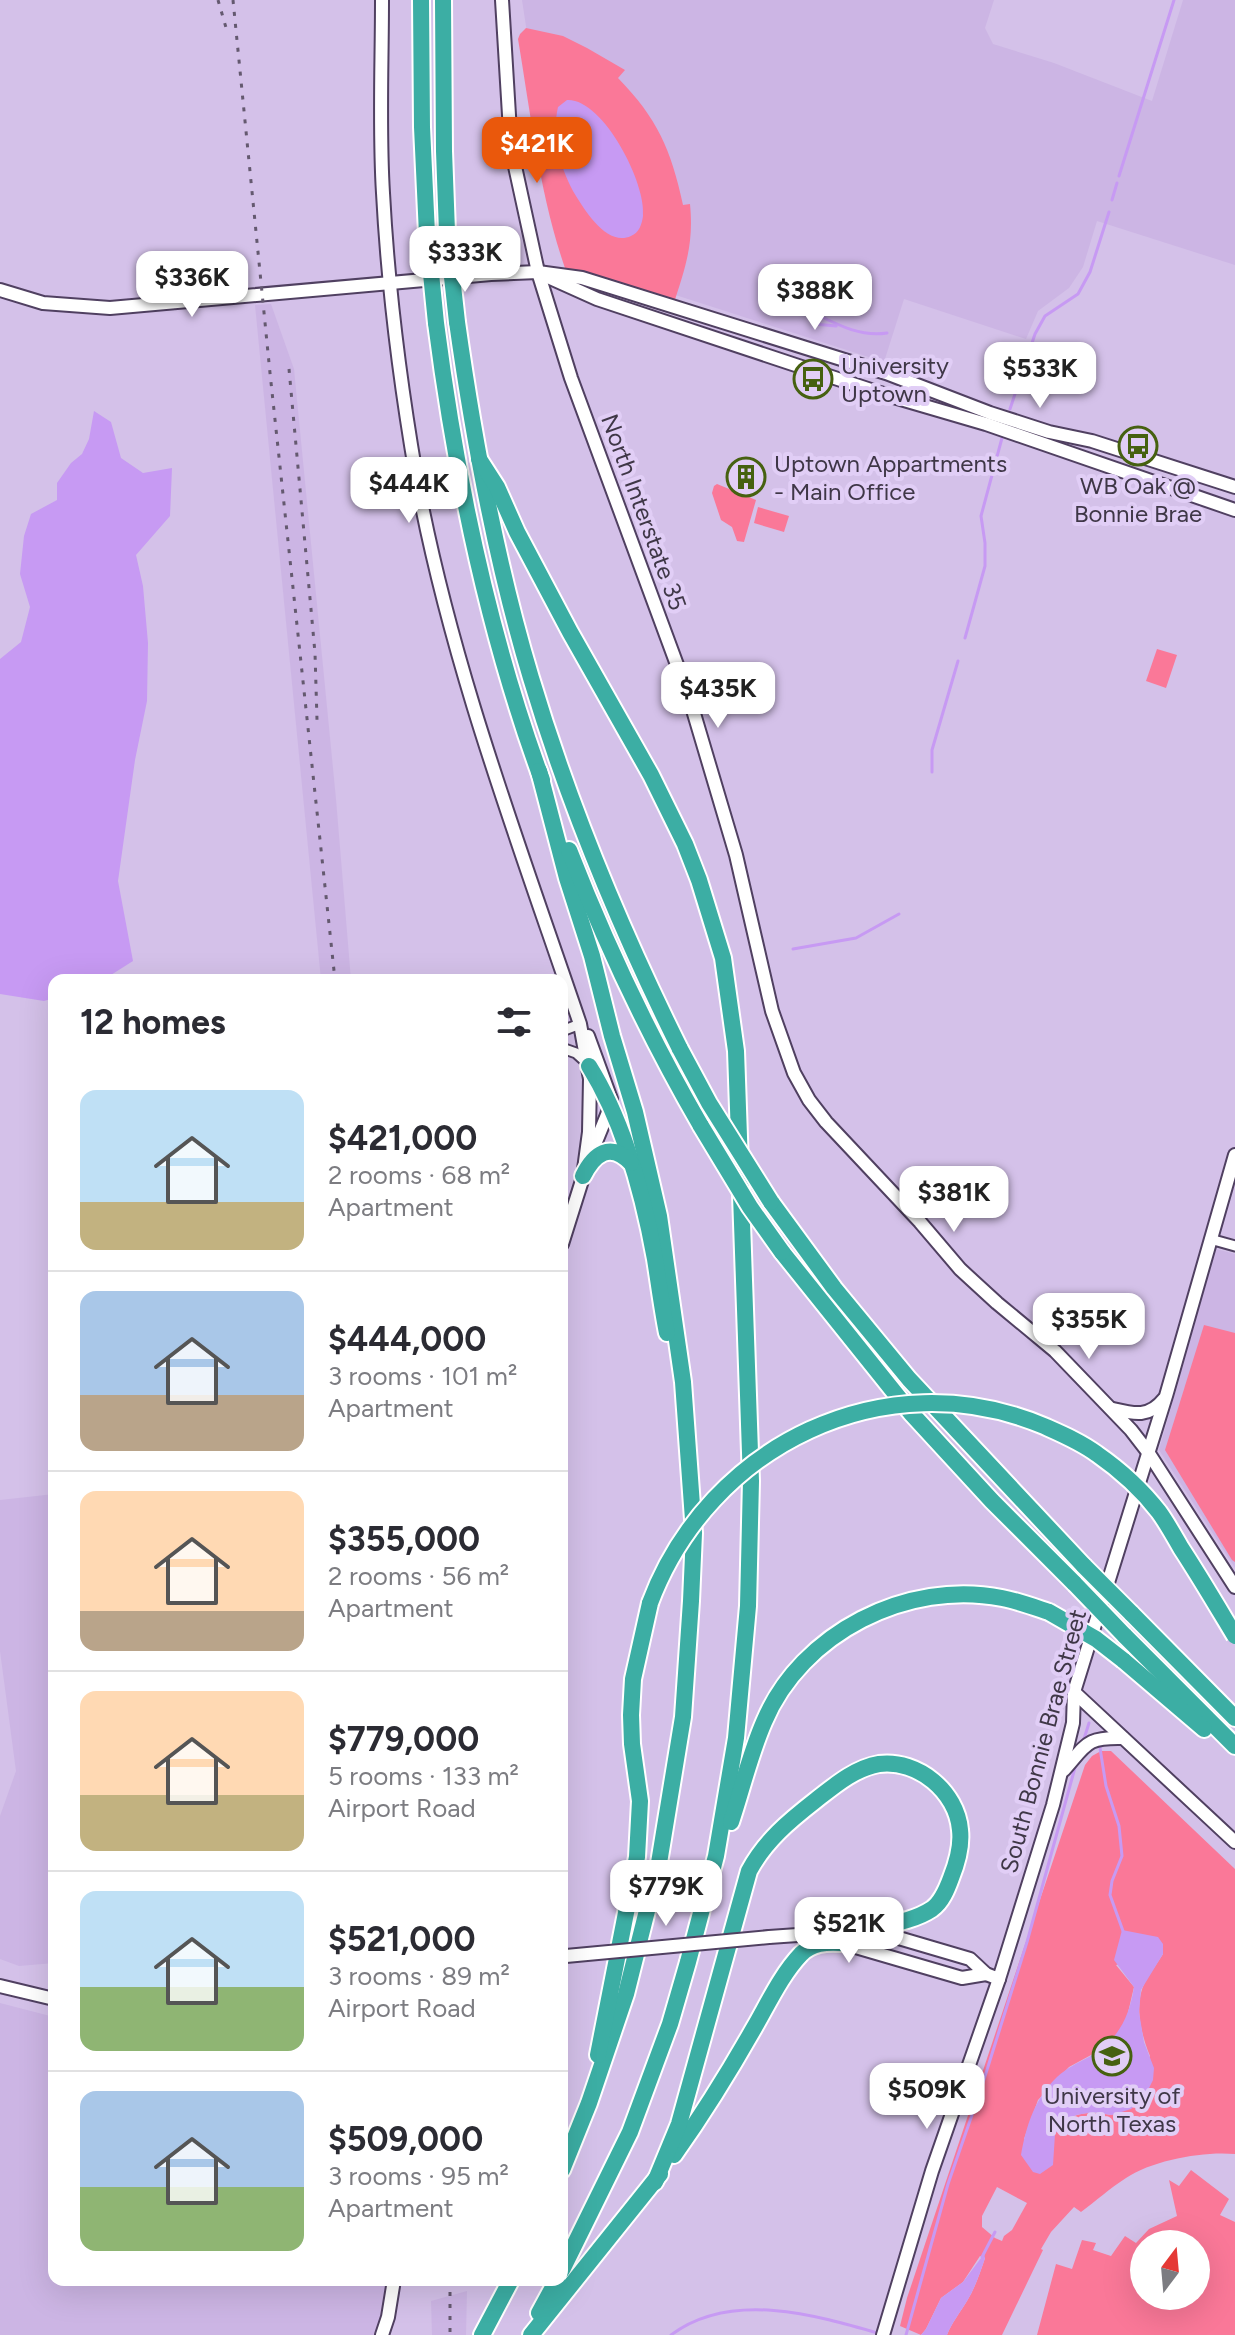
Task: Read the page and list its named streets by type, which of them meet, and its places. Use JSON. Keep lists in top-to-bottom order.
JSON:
{
  "streets": {
    "main road": ["North Interstate 35", "South Bonnie Brae Street"]
  },
  "crossings": [
    ["North Interstate 35", "South Bonnie Brae Street"]
  ],
  "places": {
    "bus stop": ["University Uptown", "WB Oak @ Bonnie Brae"],
    "building": ["Uptown Appartments - Main Office"],
    "school or university": ["University of North Texas"]
  },
  "north": "top",
  "page": {
    "price": [
      "$421K",
      "$333K",
      "$336K",
      "$388K",
      "$533K",
      "$444K",
      "$435K",
      "$381K",
      "$355K",
      "$779K",
      "$521K",
      "$509K"
    ],
    "heading": "12 homes",
    "list": [
      {
        "name": "$421,000",
        "note": "2 rooms · 68 m² · Apartment"
      },
      {
        "name": "$444,000",
        "note": "3 rooms · 101 m² · Apartment"
      },
      {
        "name": "$355,000",
        "note": "2 rooms · 56 m² · Apartment"
      },
      {
        "name": "$779,000",
        "note": "5 rooms · 133 m² · Airport Road"
      },
      {
        "name": "$521,000",
        "note": "3 rooms · 89 m² · Airport Road"
      },
      {
        "name": "$509,000",
        "note": "3 rooms · 95 m² · Apartment"
      }
    ]
  }
}
